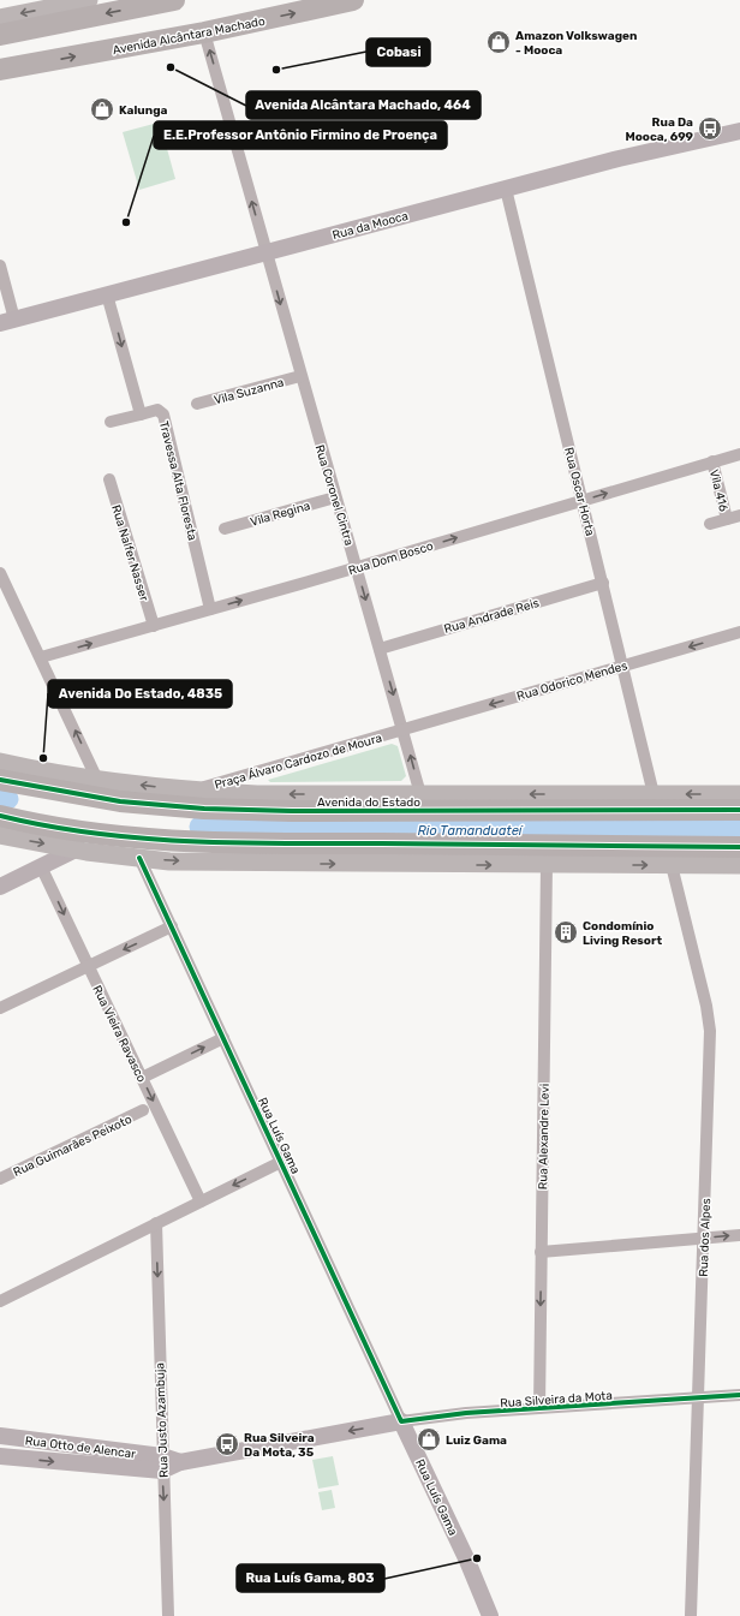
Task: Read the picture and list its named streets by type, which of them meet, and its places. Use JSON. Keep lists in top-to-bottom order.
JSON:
{
  "streets": {
    "highway": ["Avenida Alcântara Machado", "Avenida do Estado"],
    "main road": [
      "Rua da Mooca",
      "Rua Luís Gama",
      "Rua Silveira da Mota",
      "Rua Otto de Alencar"
    ],
    "street": [
      "Vila Suzanna",
      "Travessa Alta Floresta",
      "Vila 416",
      "Rua Oscar Horta",
      "Rua Coronel Cintra",
      "Vila Regina",
      "Rua Nalfer Nasser",
      "Rua Dom Bosco",
      "Rua Andrade Reis",
      "Rua Odorico Mendes",
      "Praça Álvaro Cardozo de Moura",
      "Rua Vieira Ravasco",
      "Rua Alexandre Levi",
      "Rua Guimarães Peixoto",
      "Rua dos Alpes",
      "Rua Justo Azambuja"
    ]
  },
  "crossings": [
    ["Avenida Alcântara Machado", "Rua Coronel Cintra"],
    ["Rua da Mooca", "Rua Oscar Horta"],
    ["Rua da Mooca", "Rua Coronel Cintra"],
    ["Vila Suzanna", "Rua Coronel Cintra"],
    ["Travessa Alta Floresta", "Rua Dom Bosco"],
    ["Vila 416", "Rua Dom Bosco"],
    ["Rua Oscar Horta", "Rua Dom Bosco"],
    ["Rua Oscar Horta", "Rua Andrade Reis"],
    ["Rua Oscar Horta", "Rua Odorico Mendes"],
    ["Rua Oscar Horta", "Avenida do Estado"],
    ["Rua Coronel Cintra", "Vila Regina"],
    ["Rua Coronel Cintra", "Rua Dom Bosco"],
    ["Rua Coronel Cintra", "Rua Andrade Reis"],
    ["Rua Coronel Cintra", "Rua Odorico Mendes"],
    ["Rua Coronel Cintra", "Praça Álvaro Cardozo de Moura"],
    ["Rua Coronel Cintra", "Avenida do Estado"],
    ["Rua Nalfer Nasser", "Rua Dom Bosco"],
    ["Rua Odorico Mendes", "Praça Álvaro Cardozo de Moura"],
    ["Praça Álvaro Cardozo de Moura", "Avenida do Estado"],
    ["Rua Luís Gama", "Rua Silveira da Mota"],
    ["Rua Alexandre Levi", "Rua Silveira da Mota"],
    ["Rua dos Alpes", "Rua Silveira da Mota"],
    ["Rua Silveira da Mota", "Rua Justo Azambuja"],
    ["Rua Silveira da Mota", "Rua Otto de Alencar"],
    ["Rua Justo Azambuja", "Rua Otto de Alencar"]
  ],
  "one_way": [
    "Rua Dom Bosco",
    "Rua Odorico Mendes",
    "Rua Vieira Ravasco",
    "Rua Silveira da Mota",
    "Rua Justo Azambuja"
  ],
  "water": ["Rio Tamanduateí"],
  "places": {
    "shop": ["Amazon Volkswagen - Mooca", "Kalunga", "Luiz Gama"],
    "other": [
      "Avenida Alcântara Machado, 464",
      "Cobasi",
      "E.E.Professor Antônio Firmino de Proença",
      "Avenida Do Estado, 4835",
      "Rua Luís Gama, 803"
    ],
    "bus stop": ["Rua Da Mooca, 699", "Rua Silveira Da Mota, 35"],
    "building": ["Condomínio Living Resort"]
  }
}
